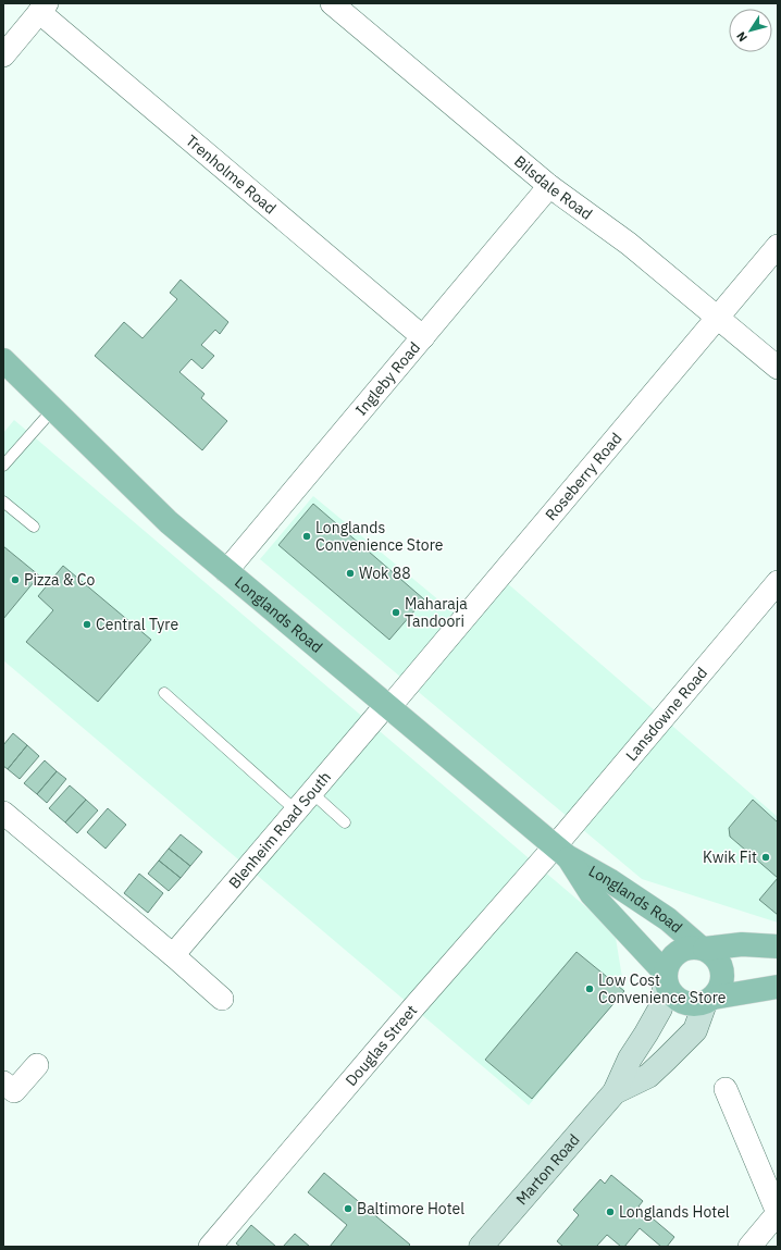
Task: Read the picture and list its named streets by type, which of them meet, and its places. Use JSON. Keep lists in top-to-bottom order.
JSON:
{
  "streets": {
    "main road": ["Longlands Road", "Marton Road"],
    "street": [
      "Trenholme Road",
      "Bilsdale Road",
      "Ingleby Road",
      "Roseberry Road",
      "Lansdowne Road",
      "Blenheim Road South",
      "Douglas Street"
    ]
  },
  "crossings": [
    ["Trenholme Road", "Ingleby Road"],
    ["Bilsdale Road", "Ingleby Road"],
    ["Bilsdale Road", "Roseberry Road"],
    ["Ingleby Road", "Longlands Road"],
    ["Roseberry Road", "Longlands Road"],
    ["Roseberry Road", "Blenheim Road South"],
    ["Longlands Road", "Lansdowne Road"],
    ["Longlands Road", "Blenheim Road South"],
    ["Longlands Road", "Douglas Street"],
    ["Longlands Road", "Marton Road"],
    ["Lansdowne Road", "Douglas Street"]
  ],
  "places": [
    "Longlands Convenience Store",
    "Wok 88",
    "Pizza & Co",
    "Maharaja Tandoori",
    "Central Tyre",
    "Kwik Fit",
    "Low Cost Convenience Store",
    "Baltimore Hotel",
    "Longlands Hotel"
  ],
  "north": "bottom left"
}
